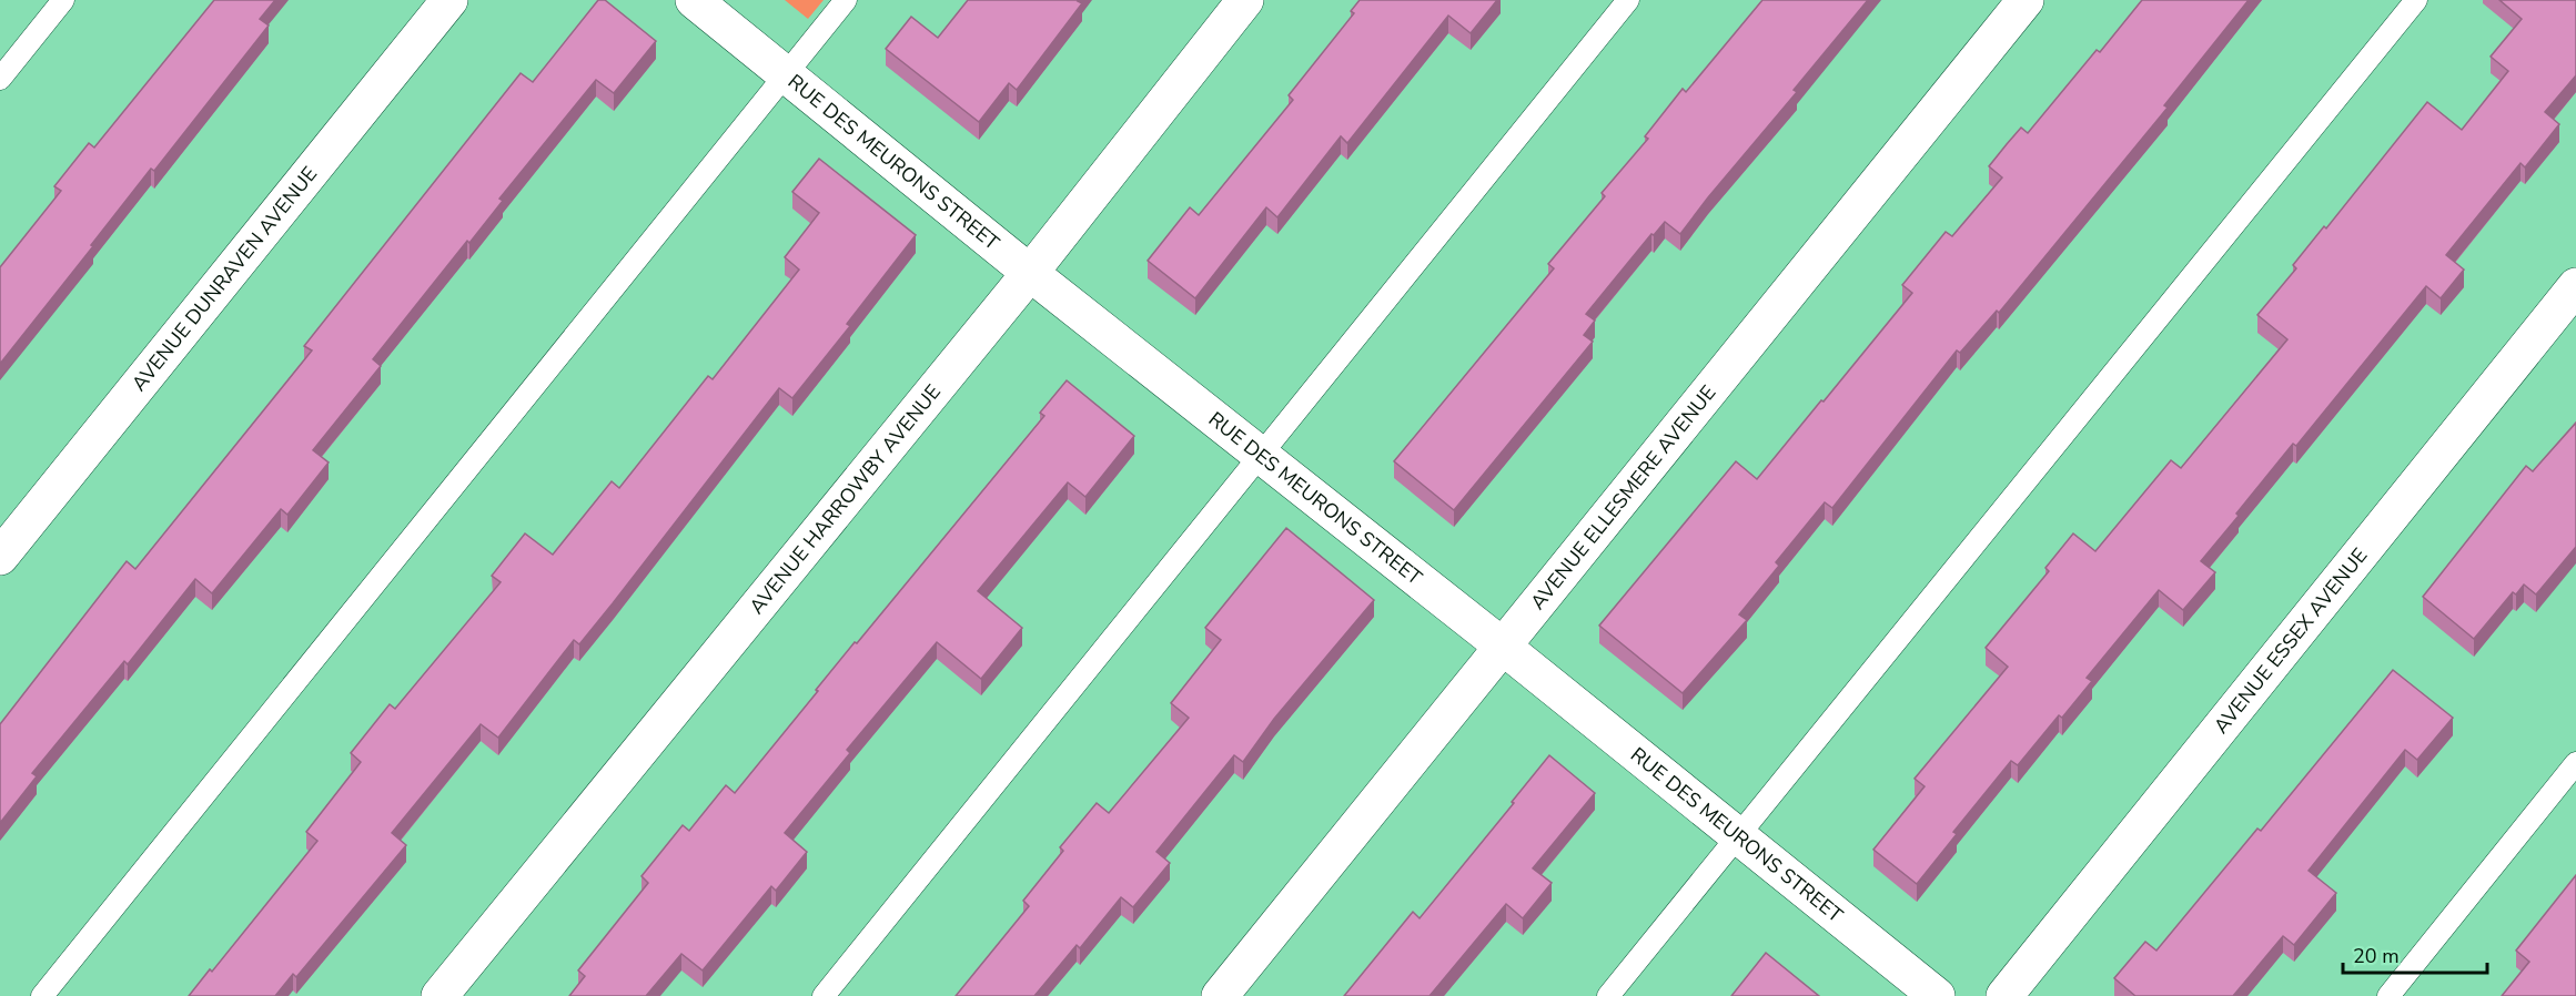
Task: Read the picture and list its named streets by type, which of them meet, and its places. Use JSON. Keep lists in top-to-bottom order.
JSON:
{
  "streets": {
    "street": [
      "RUE DES MEURONS STREET",
      "AVENUE DUNRAVEN AVENUE",
      "AVENUE ELLESMERE AVENUE",
      "AVENUE HARROWBY AVENUE",
      "AVENUE ESSEX AVENUE"
    ]
  },
  "crossings": [
    ["RUE DES MEURONS STREET", "AVENUE ELLESMERE AVENUE"],
    ["RUE DES MEURONS STREET", "AVENUE HARROWBY AVENUE"]
  ],
  "scale_bar": "20 m"
}
